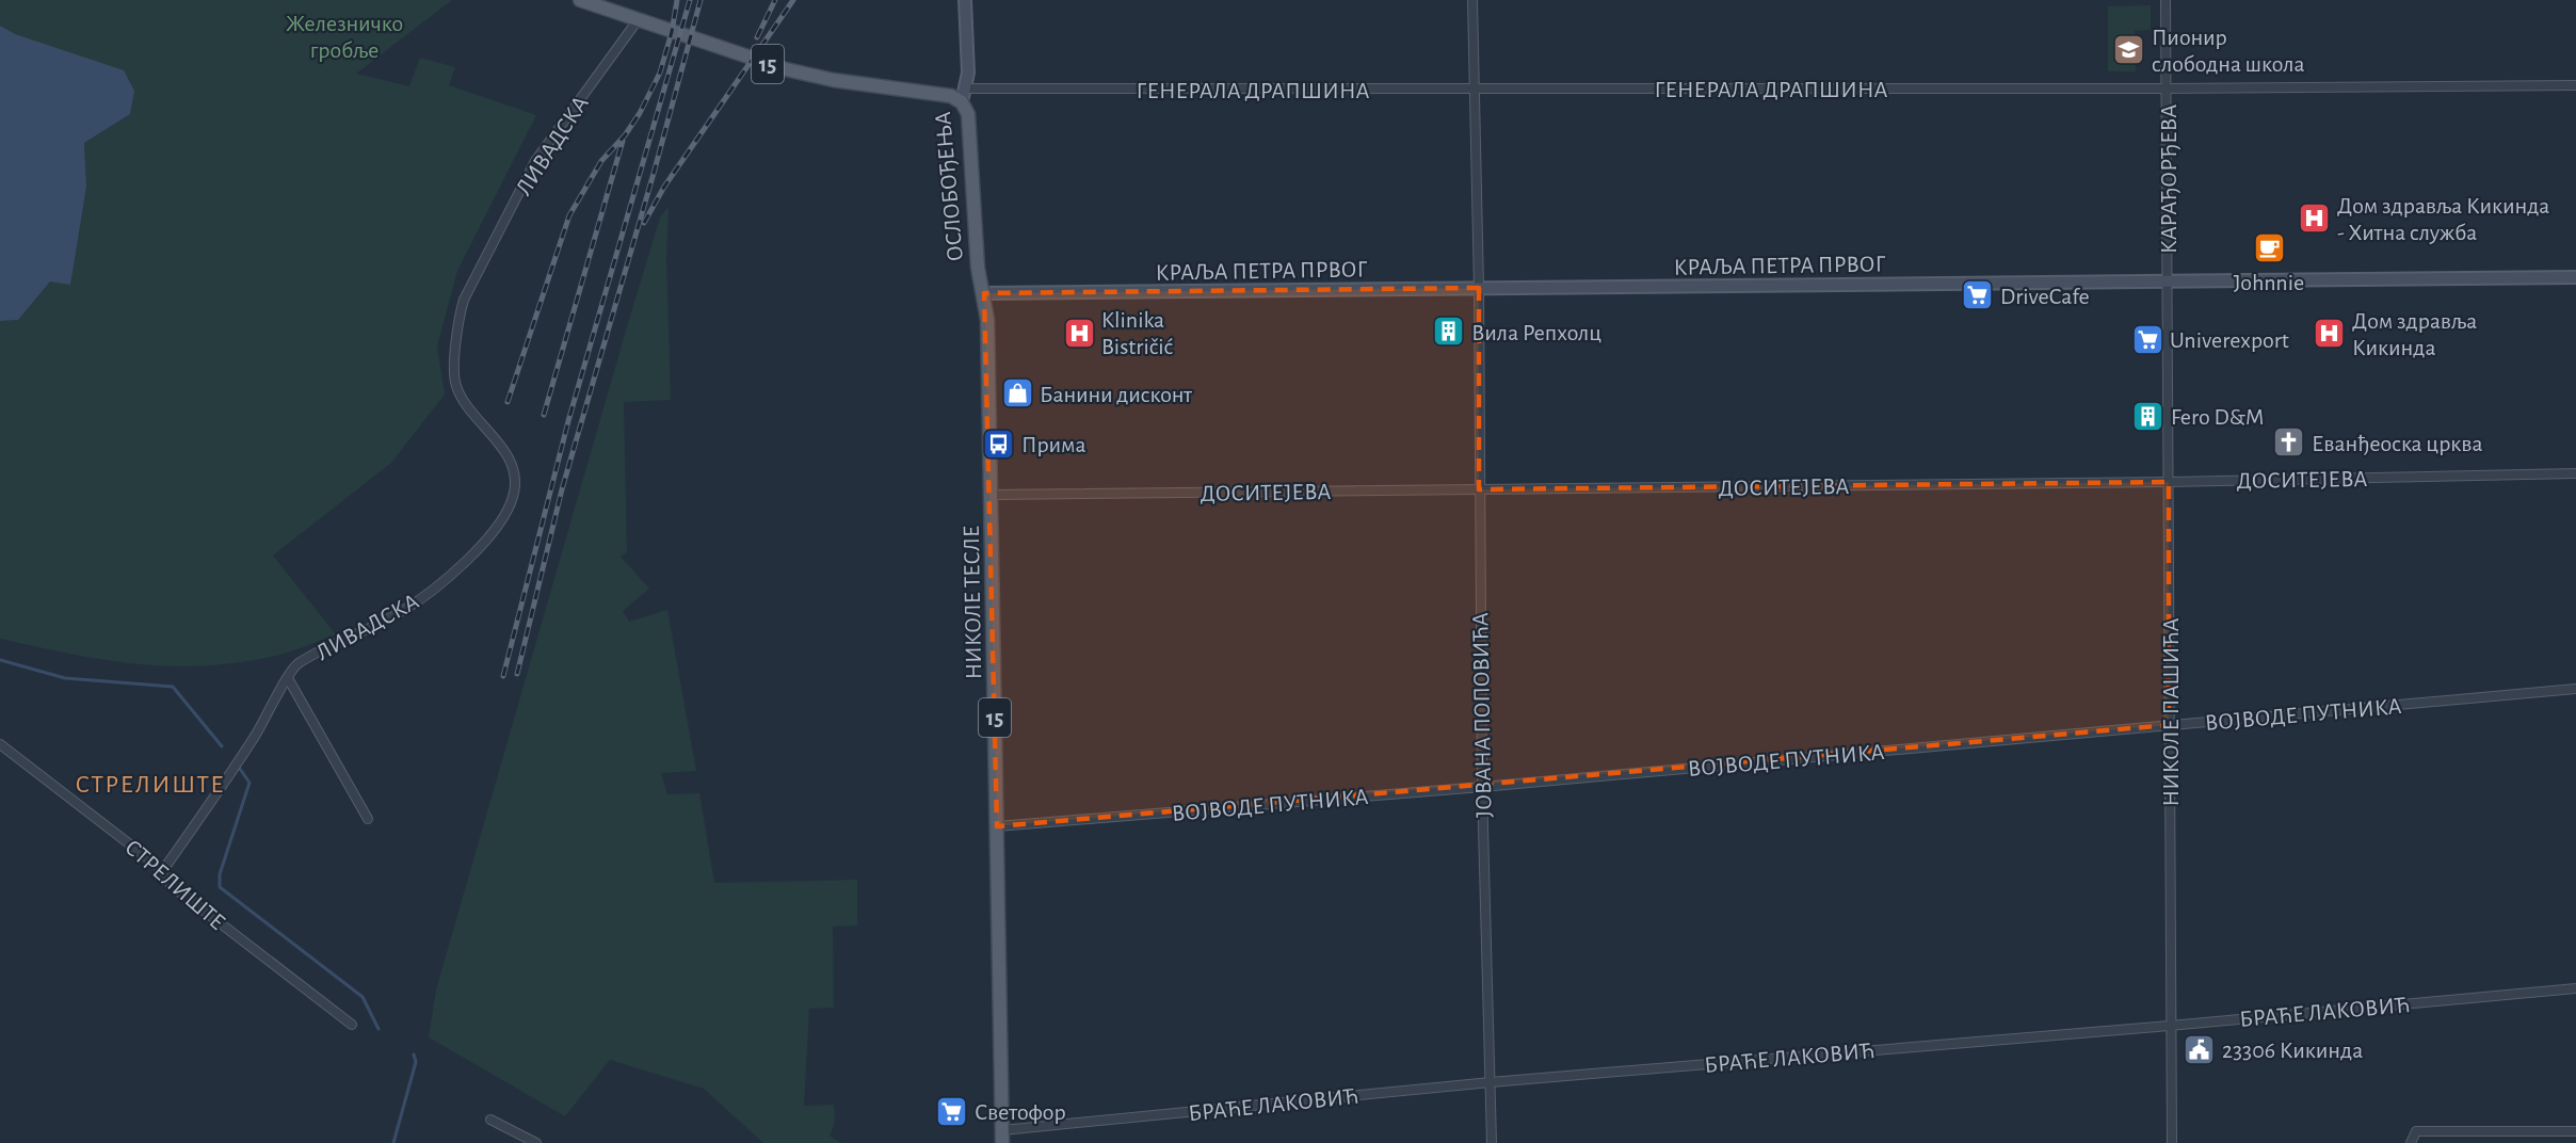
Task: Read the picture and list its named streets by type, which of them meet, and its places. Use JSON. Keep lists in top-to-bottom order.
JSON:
{
  "streets": {
    "main road": ["15", "ОСЛОБОЂЕЊА", "НИКОЛЕ ТЕСЛЕ"],
    "street": [
      "ГЕНЕРАЛА ДРАПШИНА",
      "ЛИВАДСКА",
      "КАРАЂОРЂЕВА",
      "КРАЉА ПЕТРА ПРВОГ",
      "ДОСИТЕЈЕВА",
      "НИКОЛЕ ПАШИЋА",
      "ВОЈВОДЕ ПУТНИКА",
      "ЈОВАНА ПОПОВИЋА",
      "СТРЕЛИШТЕ",
      "БРАЋЕ ЛАКОВИЋ"
    ]
  },
  "crossings": [
    ["15", "ЛИВАДСКА"],
    ["15", "ОСЛОБОЂЕЊА"],
    ["ГЕНЕРАЛА ДРАПШИНА", "КАРАЂОРЂЕВА"],
    ["ГЕНЕРАЛА ДРАПШИНА", "ОСЛОБОЂЕЊА"],
    ["ГЕНЕРАЛА ДРАПШИНА", "ЈОВАНА ПОПОВИЋА"],
    ["ЛИВАДСКА", "СТРЕЛИШТЕ"],
    ["КАРАЂОРЂЕВА", "КРАЉА ПЕТРА ПРВОГ"],
    ["КАРАЂОРЂЕВА", "НИКОЛЕ ПАШИЋА"],
    ["ОСЛОБОЂЕЊА", "КРАЉА ПЕТРА ПРВОГ"],
    ["ОСЛОБОЂЕЊА", "НИКОЛЕ ТЕСЛЕ"],
    ["КРАЉА ПЕТРА ПРВОГ", "НИКОЛЕ ТЕСЛЕ"],
    ["КРАЉА ПЕТРА ПРВОГ", "НИКОЛЕ ПАШИЋА"],
    ["КРАЉА ПЕТРА ПРВОГ", "ЈОВАНА ПОПОВИЋА"],
    ["ДОСИТЕЈЕВА", "НИКОЛЕ ТЕСЛЕ"],
    ["ДОСИТЕЈЕВА", "НИКОЛЕ ПАШИЋА"],
    ["ДОСИТЕЈЕВА", "ЈОВАНА ПОПОВИЋА"],
    ["НИКОЛЕ ТЕСЛЕ", "ВОЈВОДЕ ПУТНИКА"],
    ["НИКОЛЕ ТЕСЛЕ", "БРАЋЕ ЛАКОВИЋ"],
    ["НИКОЛЕ ПАШИЋА", "ВОЈВОДЕ ПУТНИКА"],
    ["НИКОЛЕ ПАШИЋА", "БРАЋЕ ЛАКОВИЋ"],
    ["ВОЈВОДЕ ПУТНИКА", "ЈОВАНА ПОПОВИЋА"],
    ["ЈОВАНА ПОПОВИЋА", "БРАЋЕ ЛАКОВИЋ"]
  ],
  "districts": ["СТРЕЛИШТЕ"],
  "parks": ["Железничко гробље"],
  "places": {
    "school or university": ["Пионир слободна школа"],
    "hospital": ["Дом здравља Кикинда - Хитна служба", "Klinika Bistričić", "Дом здравља Кикинда"],
    "cafe": ["Johnnie"],
    "supermarket": ["DriveCafe", "Univerexport", "Светофор"],
    "building": ["Вила Репхолц", "Fero D&M"],
    "shop": ["Банини дисконт"],
    "church": ["Еванђеоска црква"],
    "bus stop": ["Прима"],
    "public building": ["23306 Кикинда"]
  }
}
